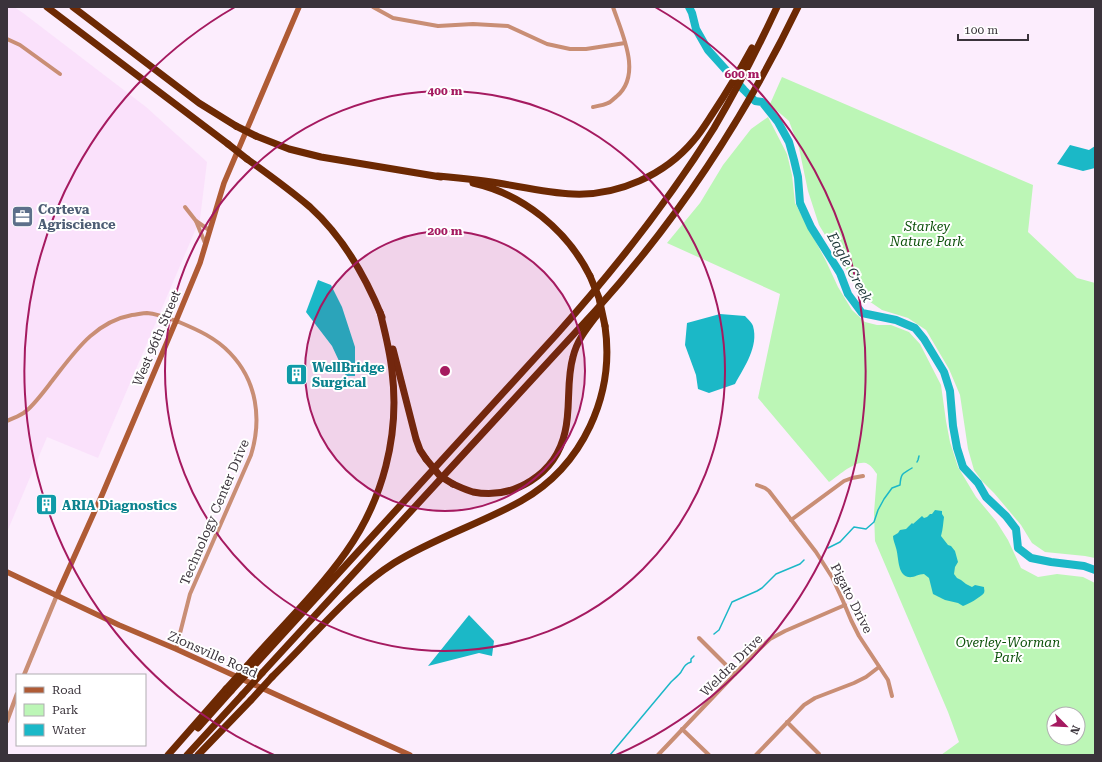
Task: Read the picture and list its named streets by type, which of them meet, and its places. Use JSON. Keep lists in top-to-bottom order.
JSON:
{
  "streets": {
    "main road": ["West 96th Street", "Zionsville Road"],
    "street": ["Technology Center Drive", "Pigato Drive", "Weldra Drive"]
  },
  "crossings": [
    ["West 96th Street", "Technology Center Drive"],
    ["West 96th Street", "Zionsville Road"],
    ["Technology Center Drive", "Zionsville Road"],
    ["Pigato Drive", "Weldra Drive"]
  ],
  "water": ["Eagle Creek"],
  "parks": ["Starkey Nature Park", "Overley-Worman Park"],
  "places": {
    "office": ["Corteva Agriscience"],
    "building": ["WellBridge Surgical", "ARIA Diagnostics"]
  },
  "legend": ["Road", "Park", "Water"],
  "scale_bar": "100 m",
  "north": "bottom right",
  "rings": ["600 m", "400 m", "200 m"]
}
